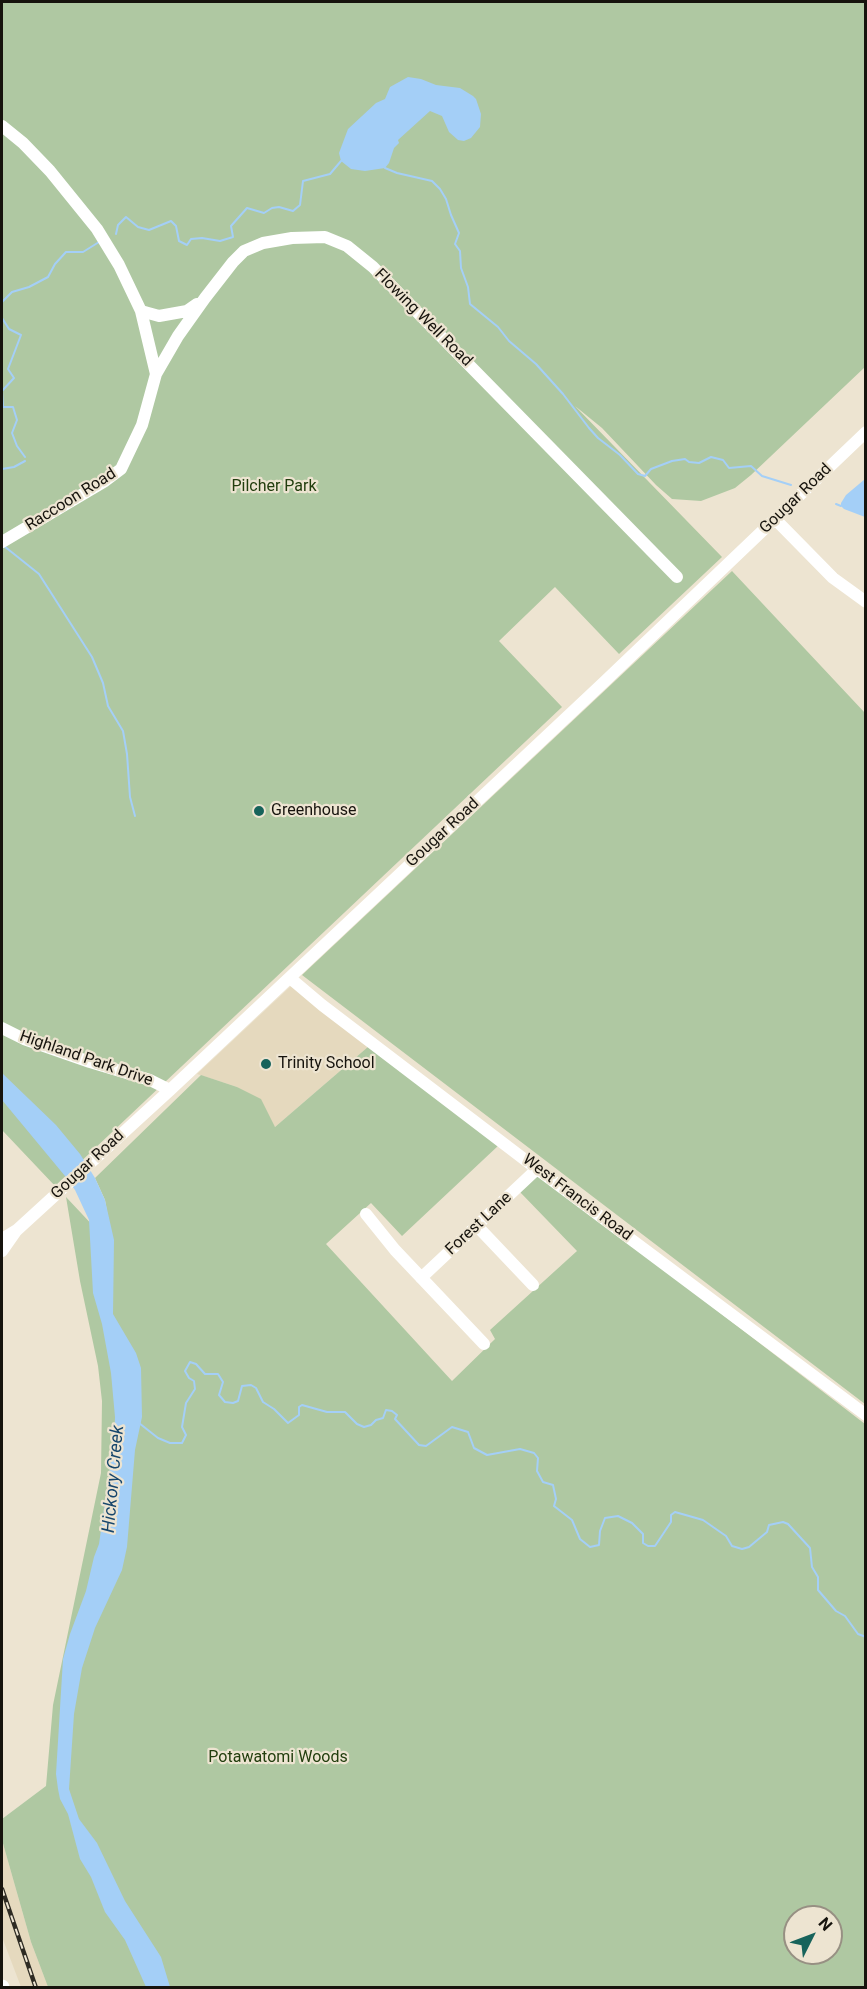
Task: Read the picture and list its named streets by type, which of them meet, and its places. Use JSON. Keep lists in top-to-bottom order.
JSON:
{
  "streets": {
    "street": [
      "Flowing Well Road",
      "Gougar Road",
      "Raccoon Road",
      "Highland Park Drive",
      "West Francis Road",
      "Forest Lane"
    ]
  },
  "crossings": [
    ["Flowing Well Road", "Raccoon Road"],
    ["Gougar Road", "Highland Park Drive"],
    ["Gougar Road", "West Francis Road"],
    ["West Francis Road", "Forest Lane"]
  ],
  "water": ["Hickory Creek"],
  "parks": ["Pilcher Park", "Potawatomi Woods"],
  "places": ["Greenhouse", "Trinity School"],
  "north": "top right"
}
